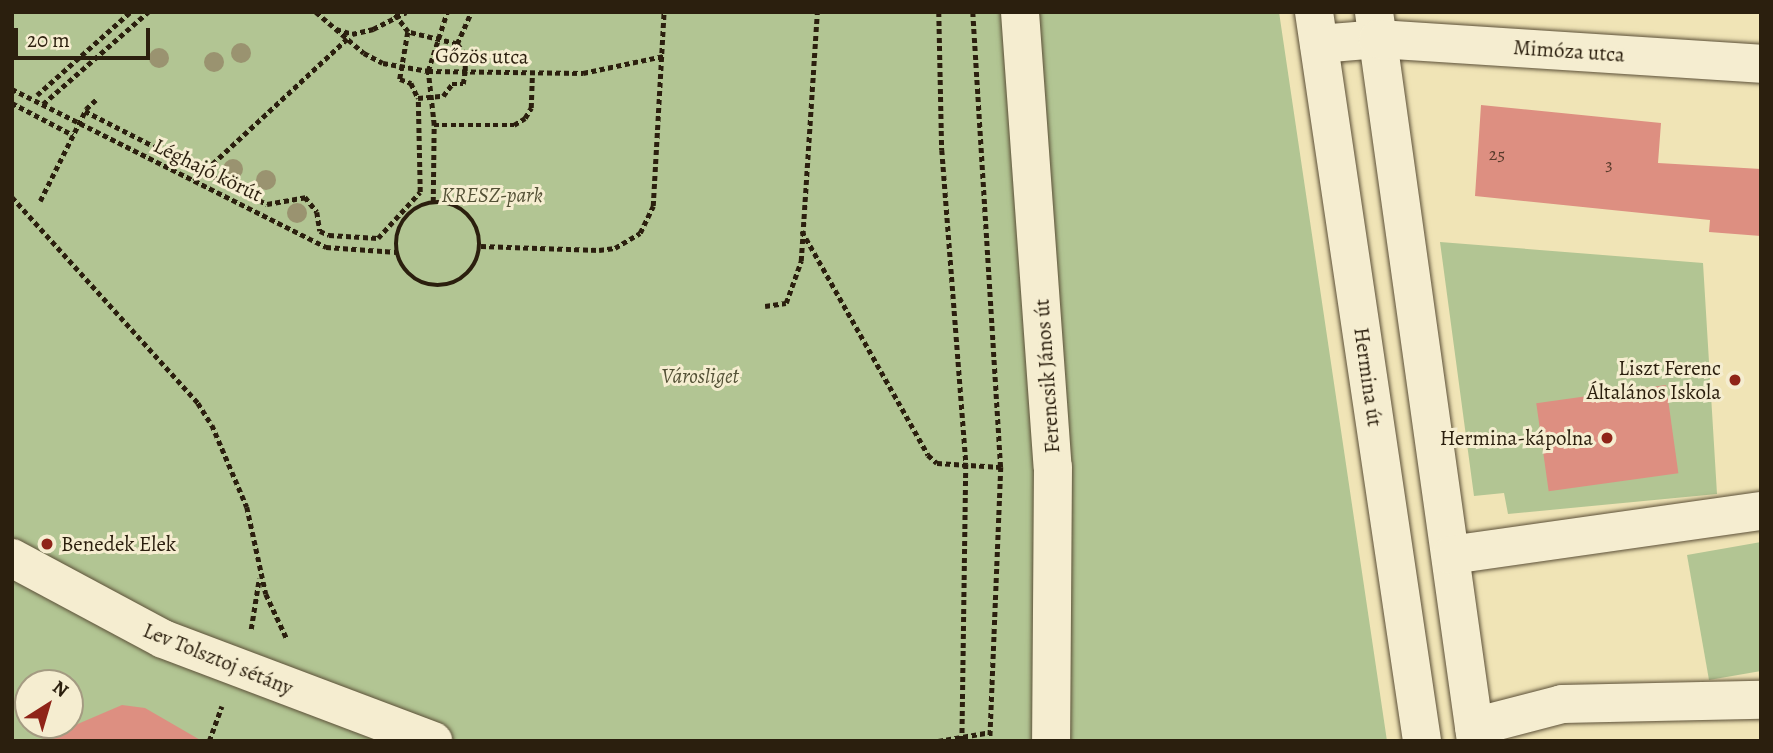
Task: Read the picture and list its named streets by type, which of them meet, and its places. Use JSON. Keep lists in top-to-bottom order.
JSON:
{
  "streets": {
    "street": [
      "Mimóza utca",
      "Ferencsik János út",
      "Hermina út",
      "Lev Tolsztoj sétány"
    ],
    "path": ["Gőzös utca", "Léghajó körút"]
  },
  "crossings": [
    ["Mimóza utca", "Hermina út"]
  ],
  "parks": ["KRESZ-park", "Városliget"],
  "places": ["Liszt Ferenc Általános Iskola", "Hermina-kápolna", "Benedek Elek"],
  "house_numbers": ["25", "3"],
  "scale_bar": "20 m",
  "north": "top right"
}
